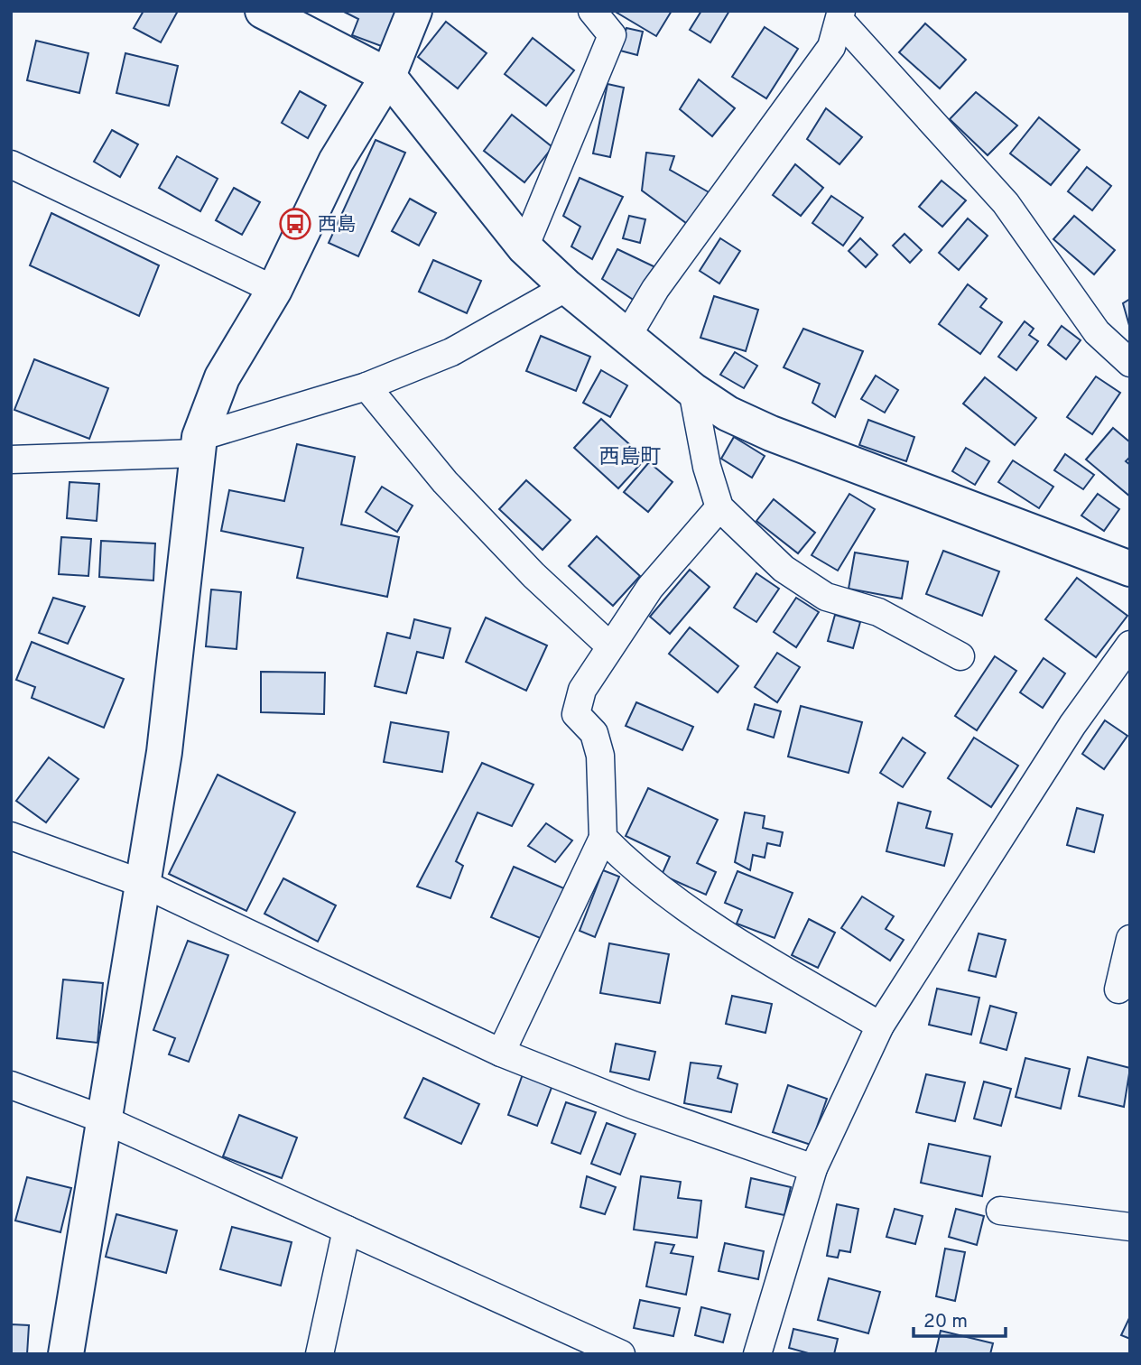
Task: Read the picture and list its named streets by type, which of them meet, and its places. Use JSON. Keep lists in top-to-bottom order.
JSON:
{
  "districts": ["西島町"],
  "places": {
    "bus stop": ["西島"]
  },
  "scale_bar": "20 m"
}
